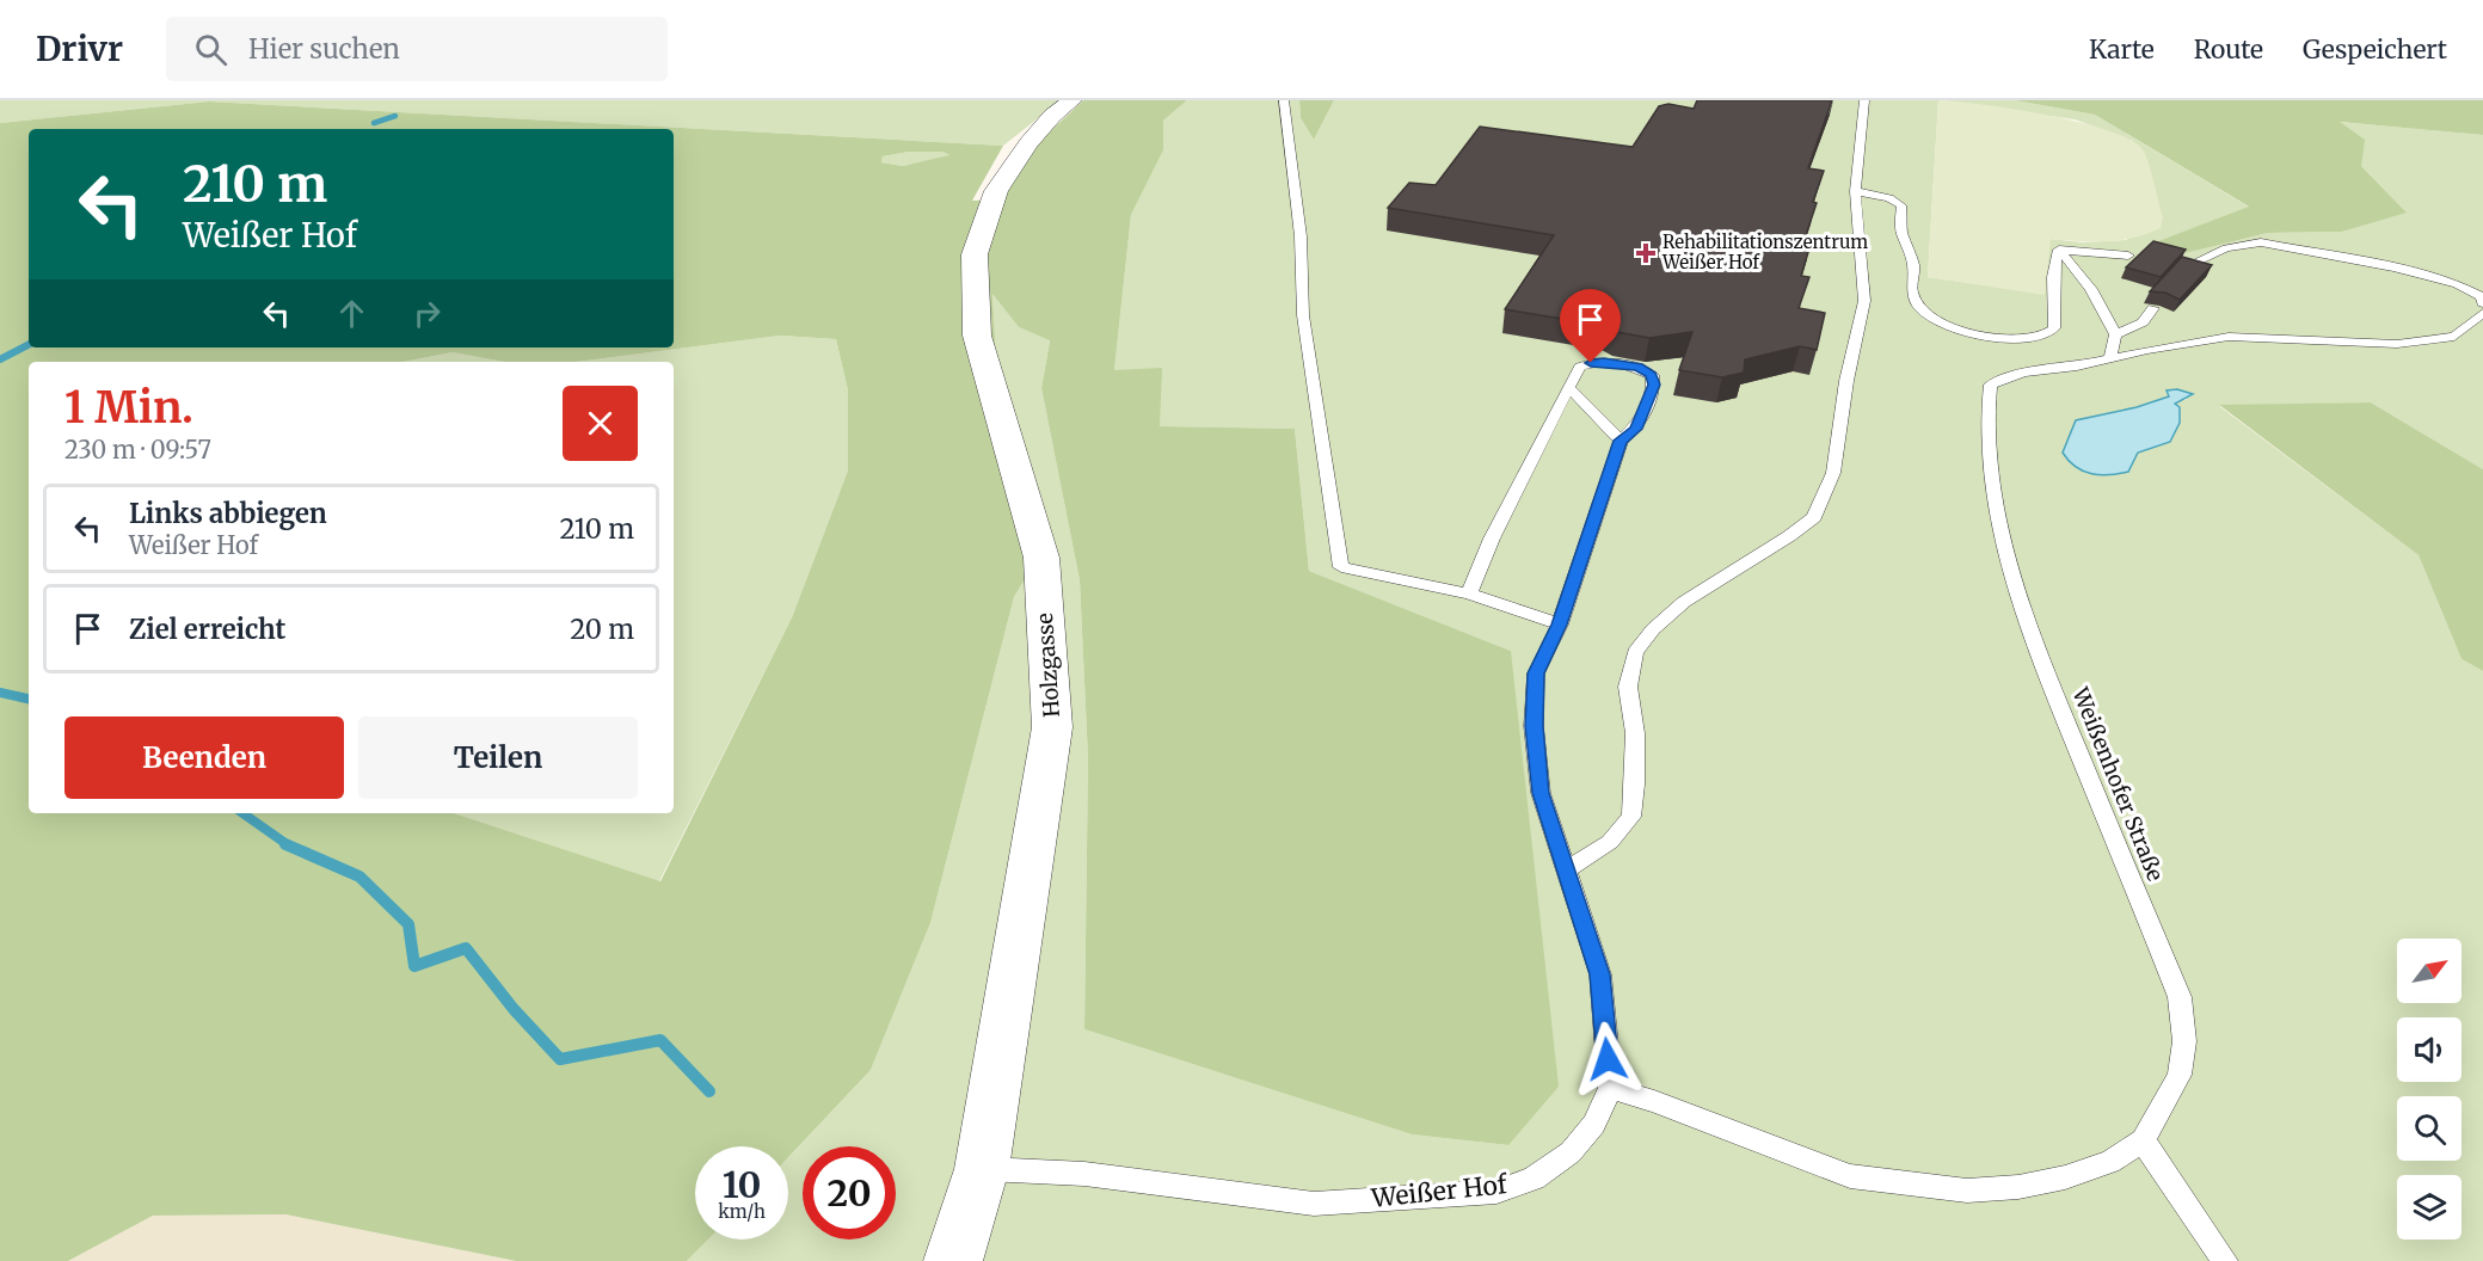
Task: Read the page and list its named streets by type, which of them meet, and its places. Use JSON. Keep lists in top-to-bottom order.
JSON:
{
  "streets": {
    "street": ["Holzgasse"],
    "lane": ["Weißenhofer Straße", "Weißer Hof"]
  },
  "crossings": [
    ["Holzgasse", "Weißer Hof"],
    ["Weißenhofer Straße", "Weißer Hof"]
  ],
  "places": {
    "health": ["Rehabilitationszentrum Weißer Hof"]
  },
  "north": "top right",
  "page": {
    "header": "Drivr",
    "search": "Hier suchen",
    "nav": ["Karte", "Route", "Gespeichert"],
    "turn": ["210 m", "Weißer Hof"],
    "heading": ["1 Min.", "230 m · 09:57"],
    "list": [
      {
        "name": "Links abbiegen",
        "note": "Weißer Hof",
        "value": "210 m"
      },
      {
        "name": "Ziel erreicht",
        "value": "20 m"
      }
    ],
    "buttons": ["Beenden", "Teilen"],
    "speed": "10 km/h",
    "limit": "20"
  }
}
